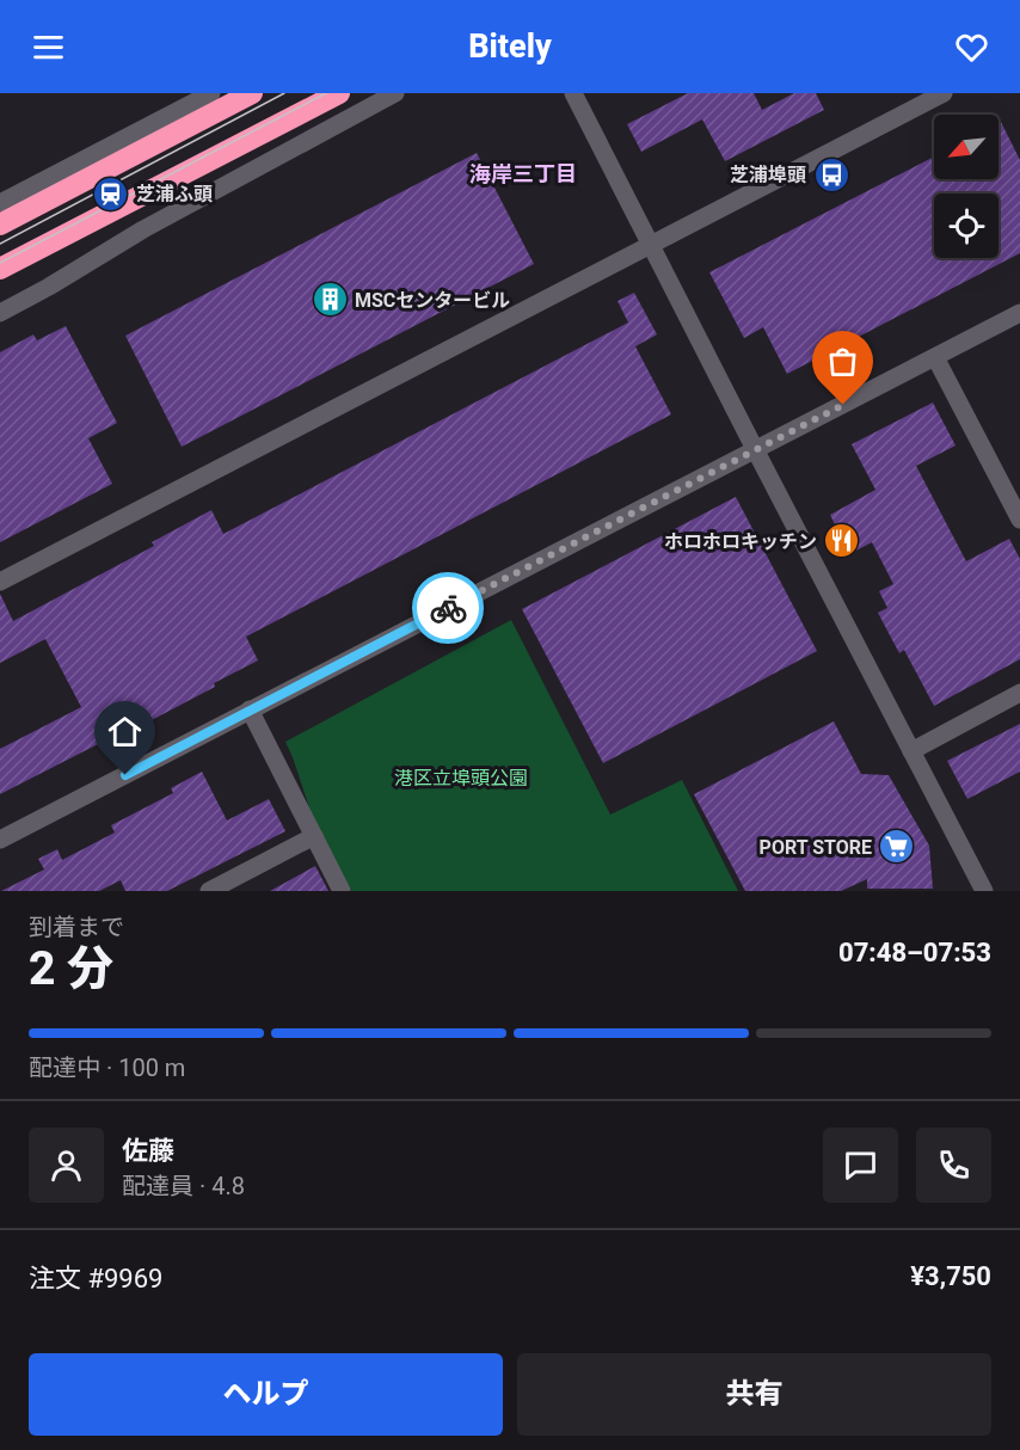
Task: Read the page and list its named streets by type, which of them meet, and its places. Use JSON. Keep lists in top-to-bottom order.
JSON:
{
  "districts": ["海岸三丁目"],
  "parks": ["港区立埠頭公園"],
  "places": {
    "bus stop": ["芝浦埠頭"],
    "station": ["芝浦ふ頭"],
    "building": ["MSCセンタービル"],
    "restaurant": ["ホロホロキッチン"],
    "supermarket": ["PORT STORE"]
  },
  "north": "bottom left",
  "page": {
    "header": "Bitely",
    "heading": ["2 分", "到着まで", "07:48–07:53"],
    "panel": [
      "佐藤",
      "配達員 · 4.8",
      "注文 #9969",
      "¥3,750"
    ],
    "bar": "配達中 · 100 m",
    "buttons": ["ヘルプ", "共有"]
  }
}
